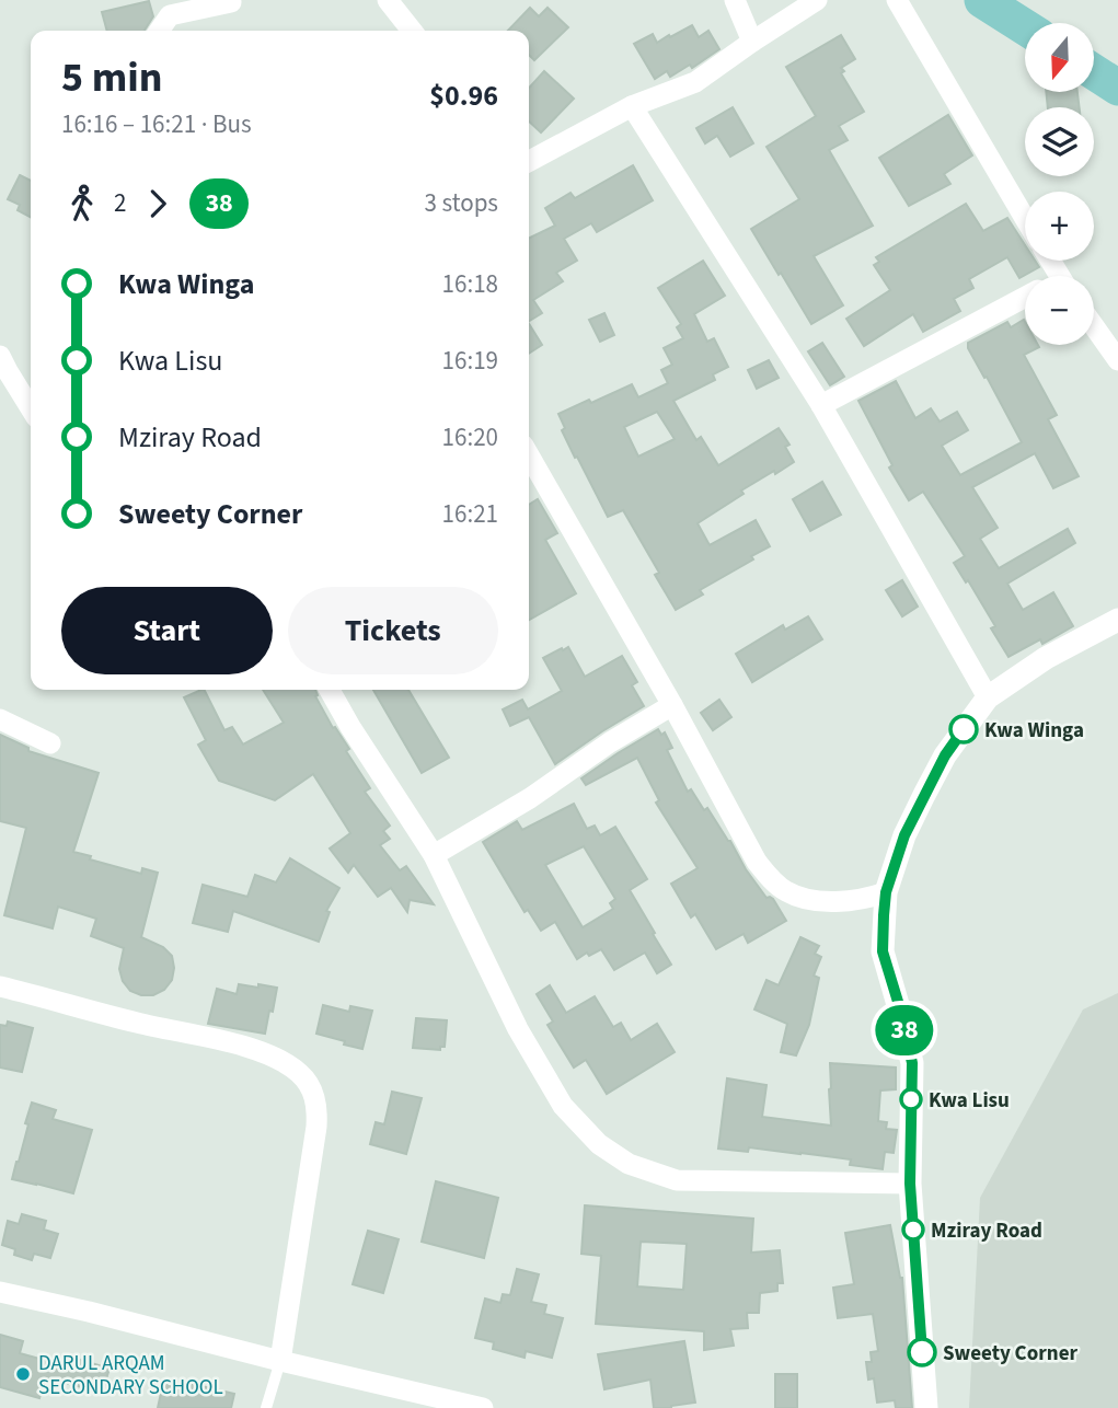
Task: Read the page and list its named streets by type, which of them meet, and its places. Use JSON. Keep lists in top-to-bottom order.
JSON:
{
  "places": [
    "Kwa Winga",
    "Kwa Lisu",
    "Mziray Road",
    "Sweety Corner",
    "DARUL ARQAM SECONDARY SCHOOL"
  ],
  "lines": ["bus line 38"],
  "north": "bottom",
  "page": {
    "on_map": "38",
    "map_buttons": ["+", "−"],
    "heading": ["5 min", "16:16 – 16:21 · Bus", "$0.96"],
    "legs": ["2", "38", "3 stops"],
    "list": [
      {
        "name": "Kwa Winga",
        "value": "16:18"
      },
      {
        "name": "Kwa Lisu",
        "value": "16:19"
      },
      {
        "name": "Mziray Road",
        "value": "16:20"
      },
      {
        "name": "Sweety Corner",
        "value": "16:21"
      }
    ],
    "buttons": ["Start", "Tickets"]
  }
}
